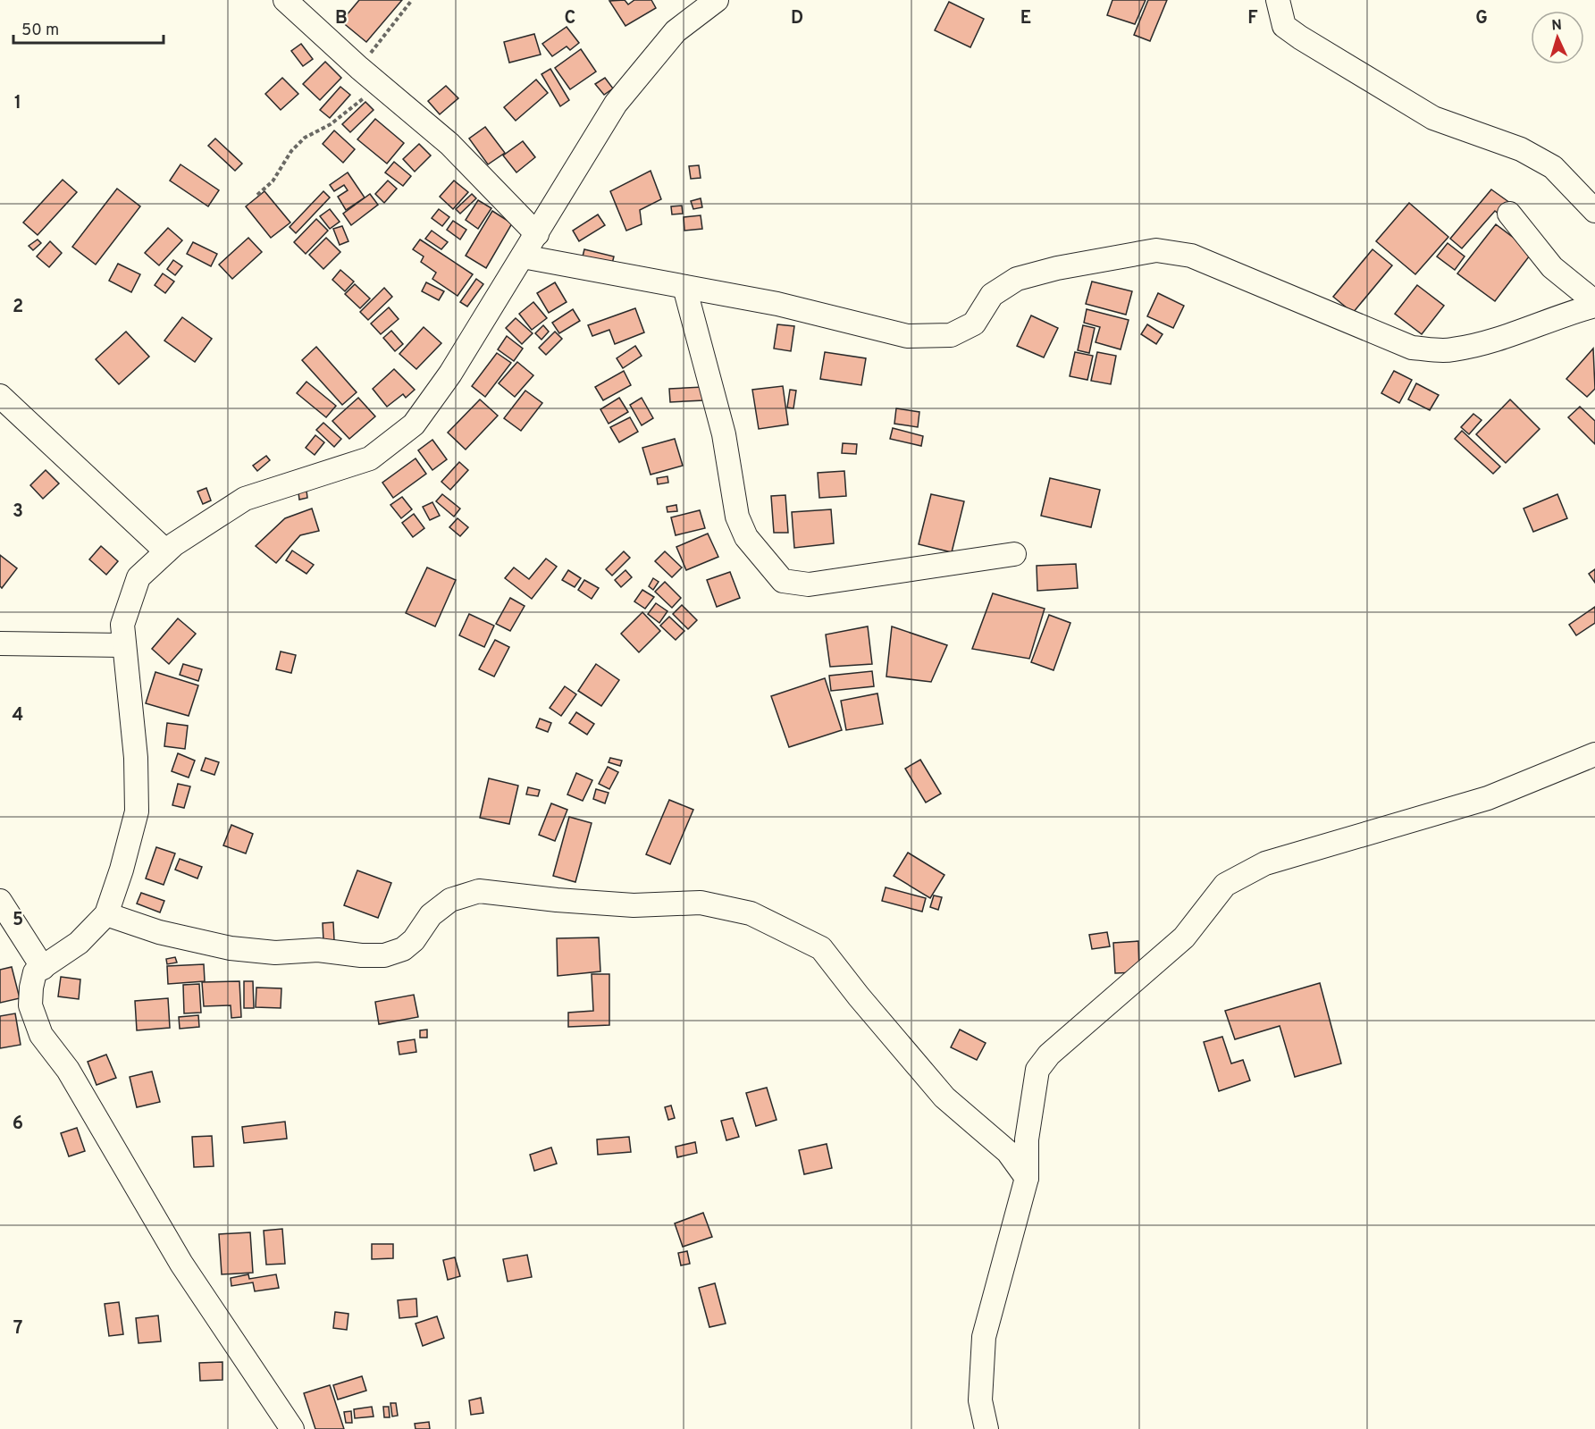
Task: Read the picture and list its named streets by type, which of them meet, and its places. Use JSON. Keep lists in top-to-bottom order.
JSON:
{
  "scale_bar": "50 m",
  "north": "top",
  "grid": {
    "columns": [
      "B",
      "C",
      "D",
      "E",
      "F",
      "G"
    ],
    "rows": [
      "1",
      "2",
      "3",
      "4",
      "5",
      "6",
      "7"
    ]
  }
}
